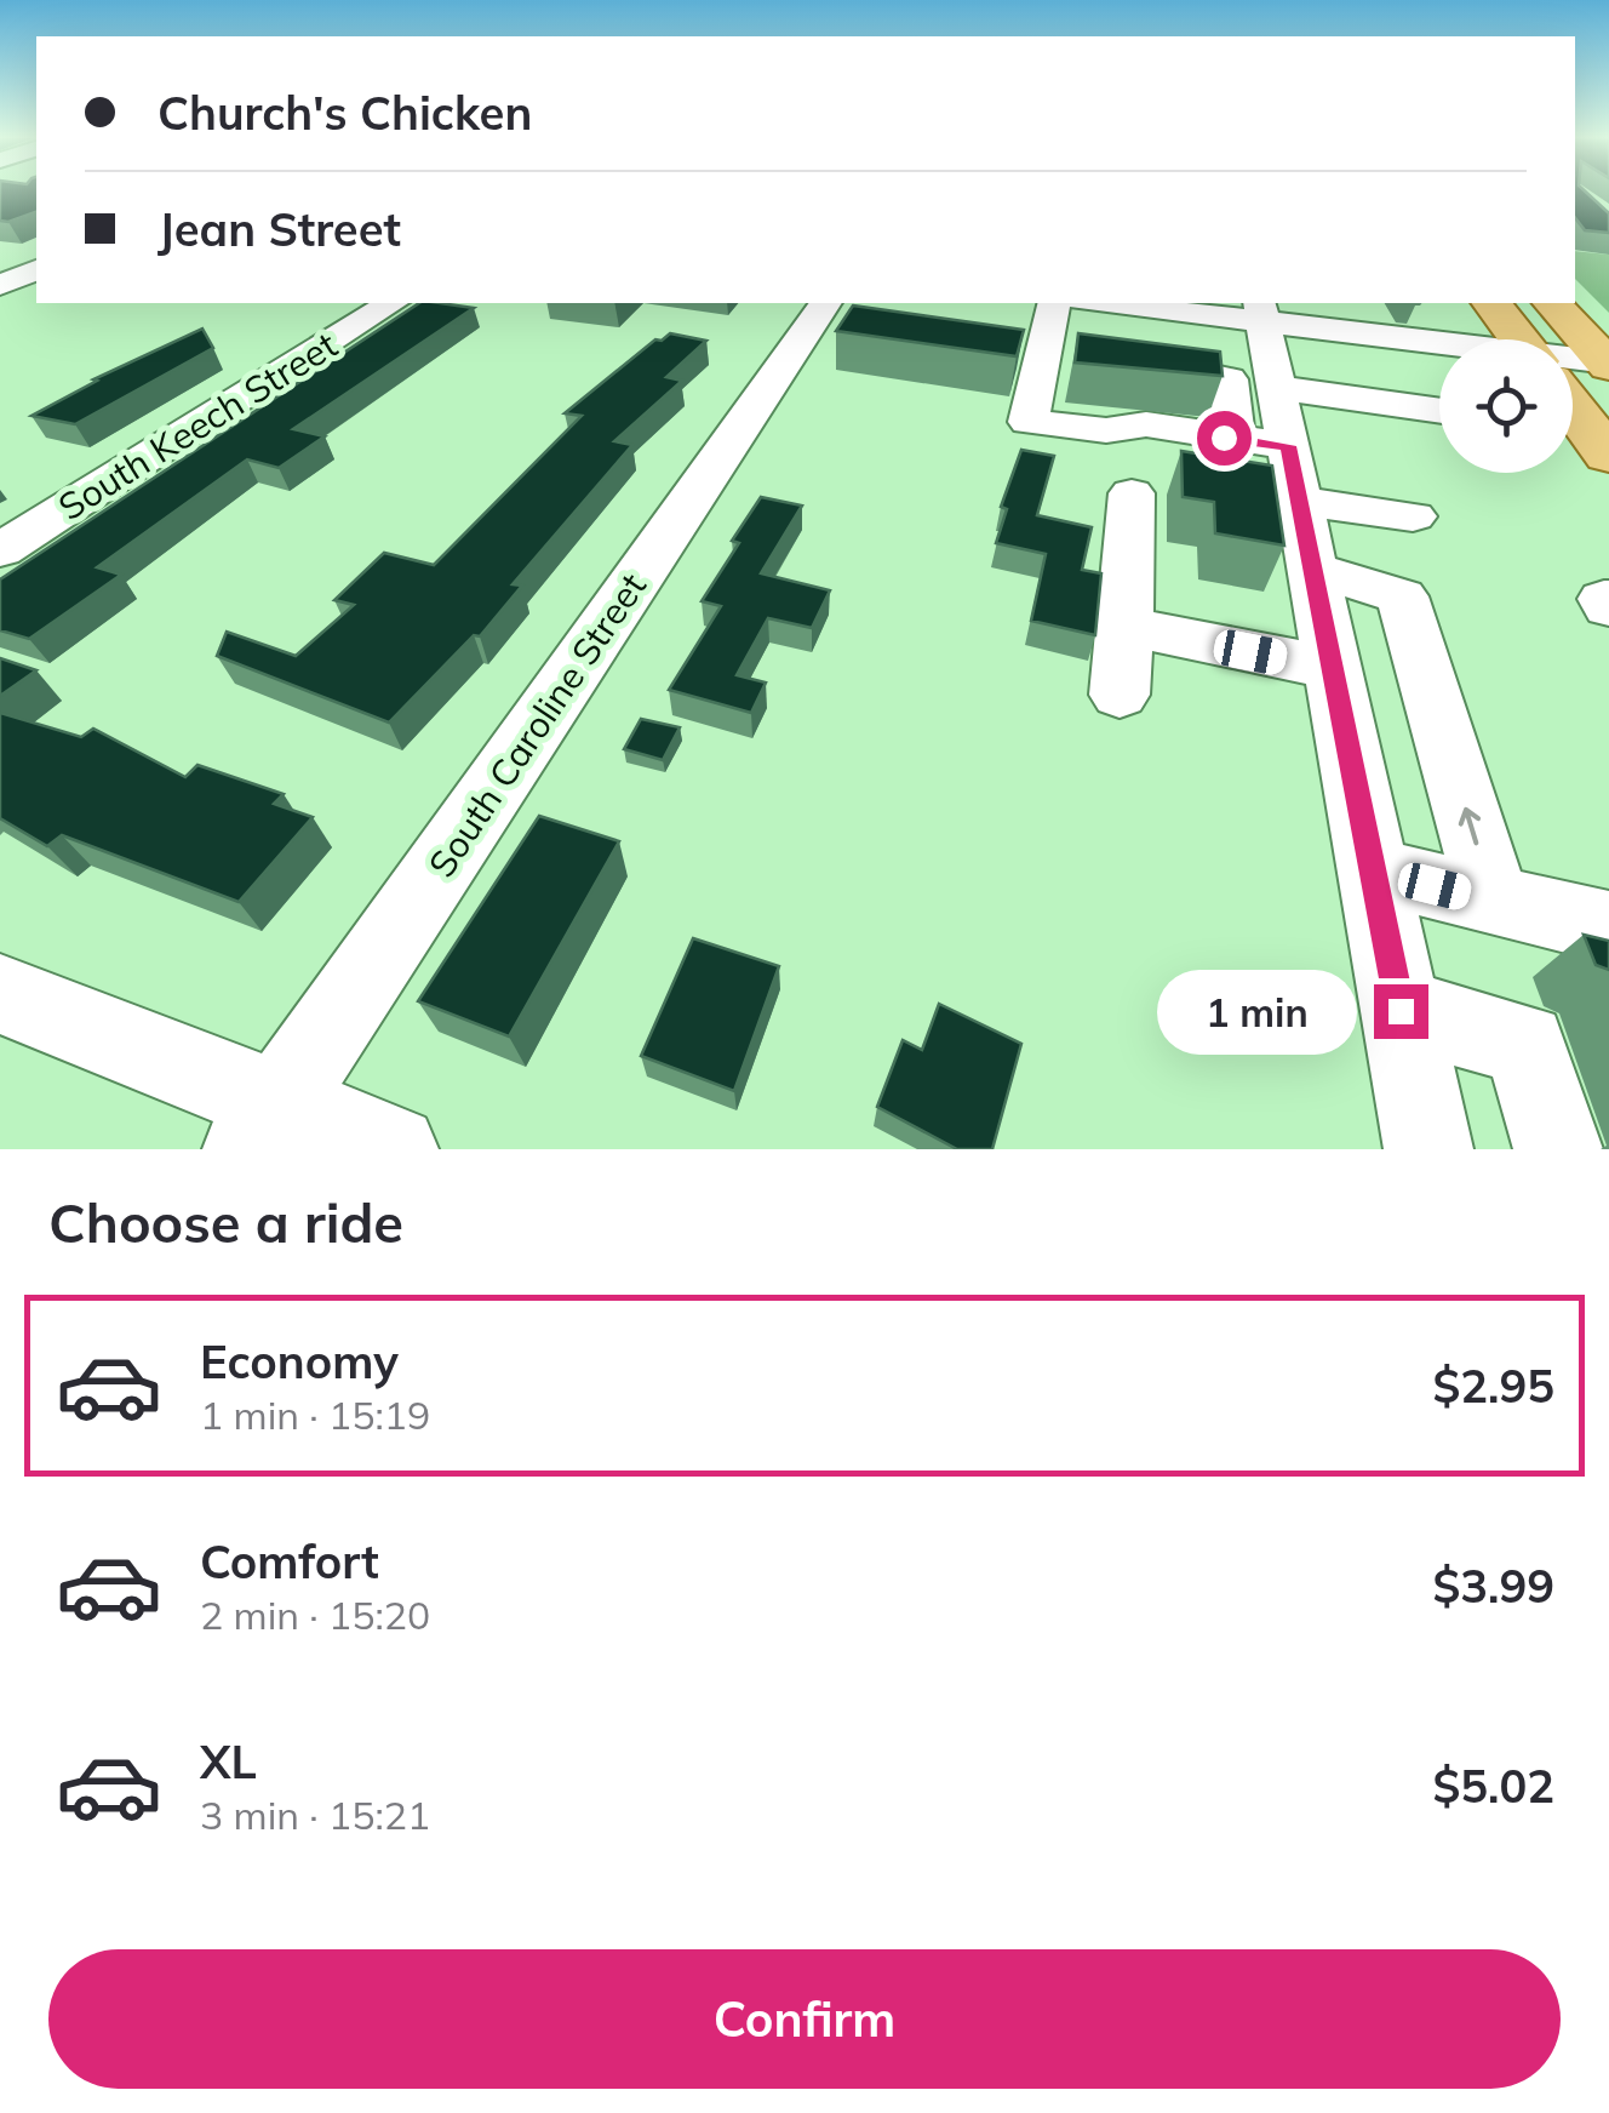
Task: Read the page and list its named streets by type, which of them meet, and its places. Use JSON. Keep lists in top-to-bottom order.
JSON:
{
  "streets": {
    "street": ["South Keech Street", "South Caroline Street"]
  },
  "page": {
    "banner": ["Church's Chicken", "Jean Street"],
    "bubble": "1 min",
    "heading": "Choose a ride",
    "list": [
      {
        "name": "Economy",
        "note": "1 min · 15:19",
        "value": "$2.95"
      },
      {
        "name": "Comfort",
        "note": "2 min · 15:20",
        "value": "$3.99"
      },
      {
        "name": "XL",
        "note": "3 min · 15:21",
        "value": "$5.02"
      }
    ],
    "buttons": "Confirm"
  }
}
